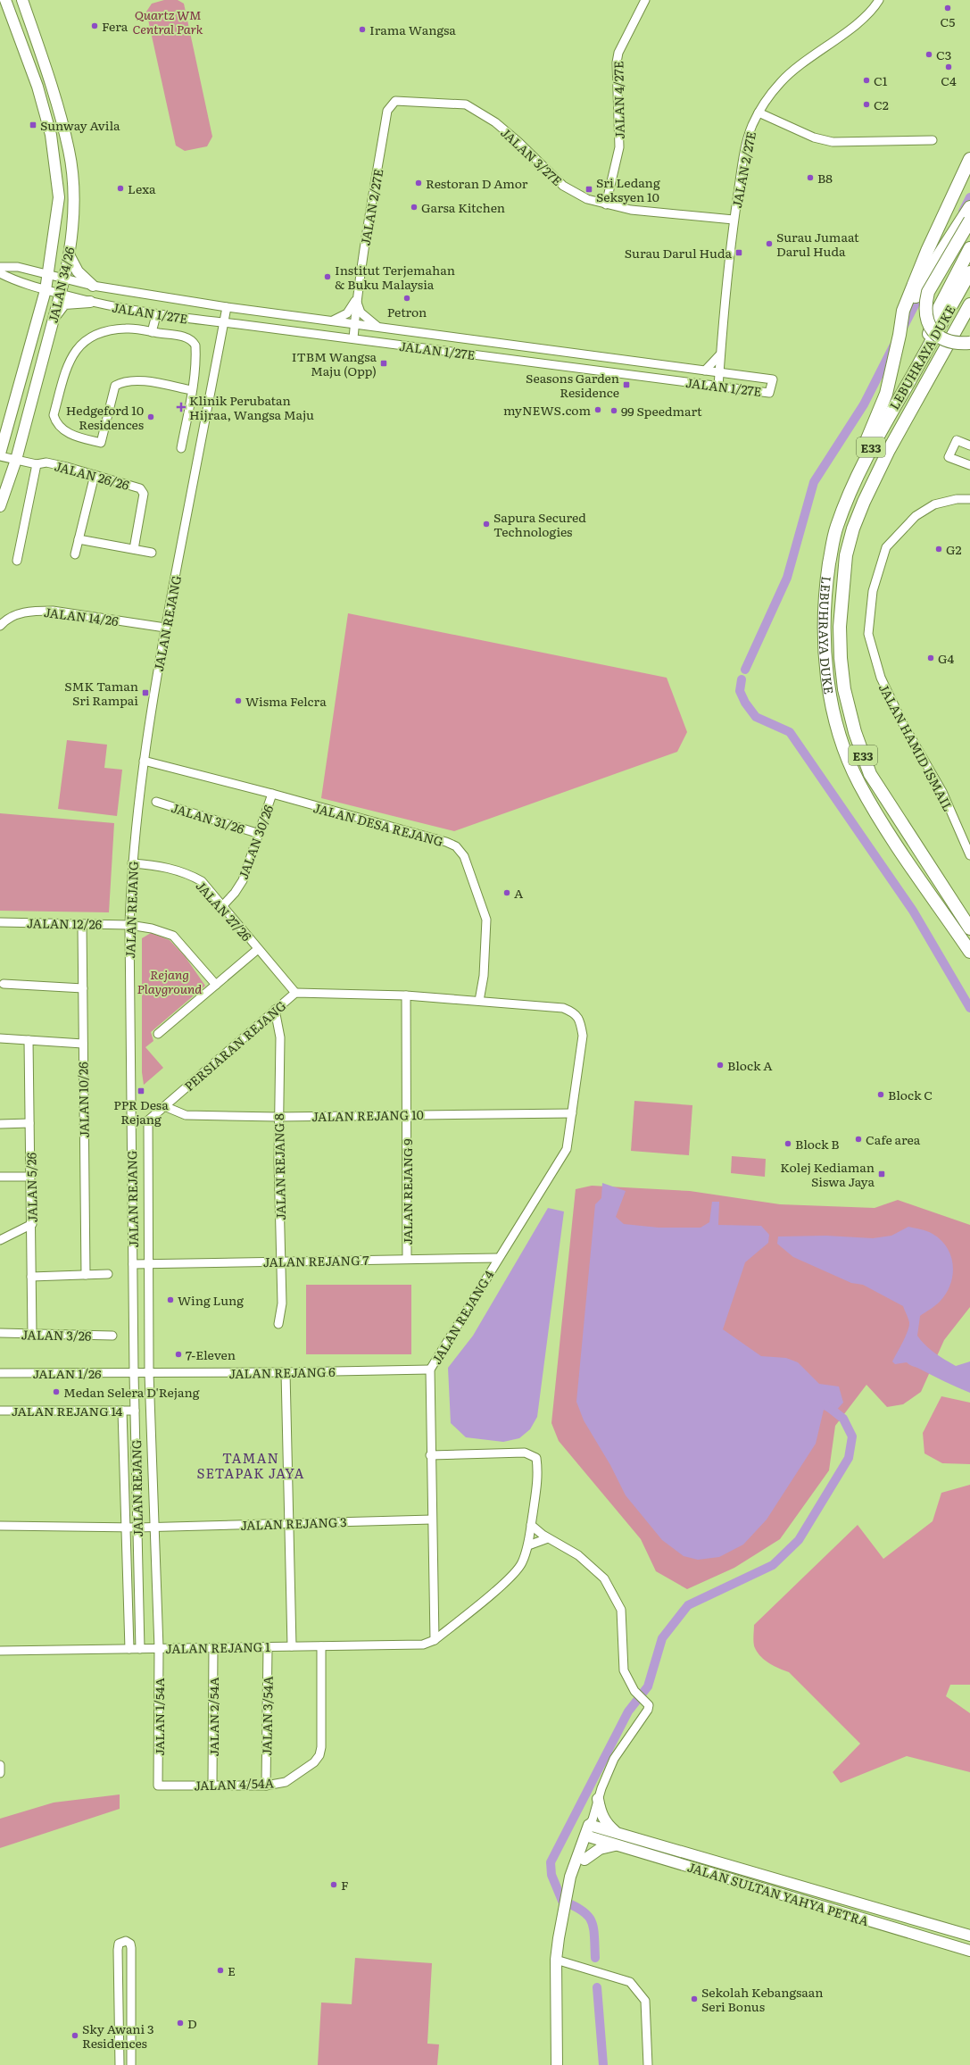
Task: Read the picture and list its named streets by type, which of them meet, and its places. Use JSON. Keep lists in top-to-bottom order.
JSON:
{
  "streets": {
    "highway": ["LEBUHRAYA DUKE", "E33"],
    "main road": ["JALAN 34/26", "JALAN SULTAN YAHYA PETRA"],
    "street": [
      "JALAN 4/27E",
      "JALAN 3/27E",
      "JALAN 2/27E",
      "JALAN 1/27E",
      "JALAN 26/26",
      "JALAN 14/26",
      "JALAN REJANG",
      "JALAN HAMID ISMAIL",
      "JALAN 31/26",
      "JALAN DESA REJANG",
      "JALAN 30/26",
      "JALAN 27/26",
      "JALAN 12/26",
      "PERSIARAN REJANG",
      "JALAN 10/26",
      "JALAN REJANG 10",
      "JALAN REJANG 8",
      "JALAN 5/26",
      "JALAN REJANG 9",
      "JALAN REJANG 7",
      "JALAN REJANG 4",
      "JALAN 3/26",
      "JALAN REJANG 6",
      "JALAN 1/26",
      "JALAN REJANG 14",
      "JALAN REJANG 3",
      "JALAN REJANG 1",
      "JALAN 3/54A",
      "JALAN 1/54A",
      "JALAN 2/54A",
      "JALAN 4/54A"
    ]
  },
  "crossings": [
    ["JALAN 4/27E", "JALAN 3/27E"],
    ["JALAN 3/27E", "JALAN 2/27E"],
    ["JALAN 2/27E", "JALAN 1/27E"],
    ["JALAN 34/26", "JALAN 26/26"],
    ["JALAN 1/27E", "JALAN REJANG"],
    ["JALAN 14/26", "JALAN REJANG"],
    ["JALAN REJANG", "JALAN DESA REJANG"],
    ["JALAN REJANG", "JALAN 27/26"],
    ["JALAN REJANG", "JALAN 12/26"],
    ["JALAN REJANG", "JALAN REJANG 7"],
    ["JALAN REJANG", "JALAN REJANG 6"],
    ["JALAN REJANG", "JALAN 1/26"],
    ["JALAN REJANG", "JALAN REJANG 14"],
    ["JALAN REJANG", "JALAN REJANG 3"],
    ["JALAN REJANG", "JALAN REJANG 1"],
    ["JALAN 31/26", "JALAN 30/26"],
    ["JALAN DESA REJANG", "JALAN 30/26"],
    ["JALAN DESA REJANG", "PERSIARAN REJANG"],
    ["JALAN 30/26", "JALAN 27/26"],
    ["JALAN 27/26", "PERSIARAN REJANG"],
    ["JALAN 12/26", "JALAN 10/26"],
    ["PERSIARAN REJANG", "JALAN REJANG 10"],
    ["PERSIARAN REJANG", "JALAN REJANG 8"],
    ["PERSIARAN REJANG", "JALAN REJANG 9"],
    ["PERSIARAN REJANG", "JALAN REJANG 7"],
    ["PERSIARAN REJANG", "JALAN REJANG 4"],
    ["PERSIARAN REJANG", "JALAN REJANG 6"],
    ["PERSIARAN REJANG", "JALAN REJANG 3"],
    ["PERSIARAN REJANG", "JALAN 1/54A"],
    ["JALAN REJANG 10", "JALAN REJANG 8"],
    ["JALAN REJANG 10", "JALAN REJANG 9"],
    ["JALAN REJANG 8", "JALAN REJANG 7"],
    ["JALAN 5/26", "JALAN 3/26"],
    ["JALAN REJANG 9", "JALAN REJANG 7"],
    ["JALAN REJANG 7", "JALAN REJANG 4"],
    ["JALAN REJANG 4", "JALAN REJANG 6"],
    ["JALAN REJANG 4", "JALAN REJANG 3"],
    ["JALAN REJANG 4", "JALAN REJANG 1"],
    ["JALAN REJANG 6", "JALAN 1/26"],
    ["JALAN REJANG 3", "JALAN 1/54A"],
    ["JALAN REJANG 1", "JALAN 3/54A"],
    ["JALAN REJANG 1", "JALAN 1/54A"],
    ["JALAN REJANG 1", "JALAN 2/54A"],
    ["JALAN REJANG 1", "JALAN 4/54A"],
    ["JALAN 3/54A", "JALAN 4/54A"],
    ["JALAN 1/54A", "JALAN 4/54A"],
    ["JALAN 2/54A", "JALAN 4/54A"]
  ],
  "districts": ["TAMAN SETAPAK JAYA"],
  "parks": ["Quartz WM Central Park", "Rejang Playground"],
  "places": {
    "other": [
      "C5",
      "Fera",
      "Irama Wangsa",
      "C3",
      "C4",
      "C1",
      "C2",
      "B8",
      "Restoran D Amor",
      "Lexa",
      "Garsa Kitchen",
      "Surau Jumaat Darul Huda",
      "Institut Terjemahan & Buku Malaysia",
      "Petron",
      "myNEWS.com",
      "99 Speedmart",
      "Hedgeford 10 Residences",
      "Sapura Secured Technologies",
      "G2",
      "G4",
      "Wisma Felcra",
      "A",
      "Block A",
      "Block C",
      "Cafe area",
      "Block B",
      "Wing Lung",
      "7-Eleven",
      "Medan Selera D'Rejang",
      "F",
      "E",
      "Sekolah Kebangsaan Seri Bonus",
      "D",
      "Sky Awani 3 Residences"
    ],
    "transit": [
      "Sunway Avila",
      "Sri Ledang Seksyen 10",
      "Surau Darul Huda",
      "ITBM Wangsa Maju (Opp)",
      "Seasons Garden Residence",
      "SMK Taman Sri Rampai",
      "PPR Desa Rejang",
      "Kolej Kediaman Siswa Jaya"
    ],
    "health": ["Klinik Perubatan Hijraa, Wangsa Maju"]
  }
}
